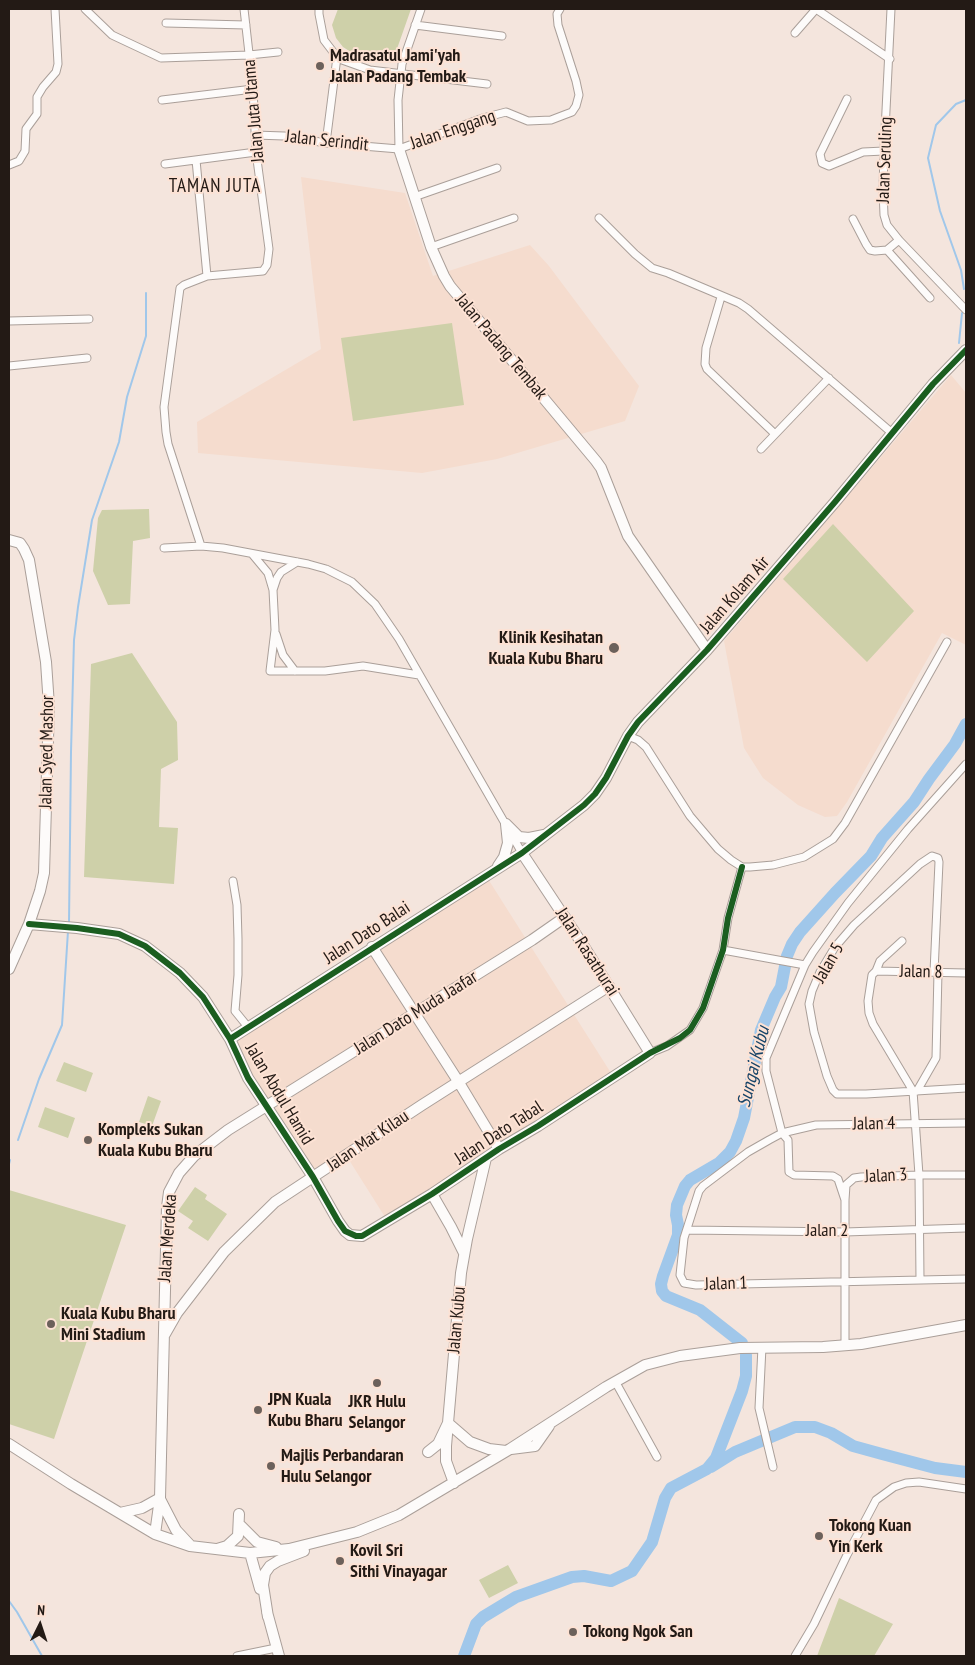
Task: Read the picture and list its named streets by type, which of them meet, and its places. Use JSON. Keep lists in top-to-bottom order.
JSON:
{
  "streets": {
    "street": [
      "Jalan Juta Utama",
      "Jalan Enggang",
      "Jalan Serindit",
      "Jalan Seruling",
      "Jalan Padang Tembak",
      "Jalan Kolam Air",
      "Jalan Syed Mashor",
      "Jalan Dato Balai",
      "Jalan Rasathurai",
      "Jalan 5",
      "Jalan 8",
      "Jalan Dato Muda Jaafar",
      "Jalan Abdul Hamid",
      "Jalan 4",
      "Jalan Dato Tabal",
      "Jalan Mat Kilau",
      "Jalan 3",
      "Jalan 2",
      "Jalan Merdeka",
      "Jalan 1",
      "Jalan Kubu"
    ]
  },
  "crossings": [
    ["Jalan Juta Utama", "Jalan Serindit"],
    ["Jalan Enggang", "Jalan Serindit"],
    ["Jalan Enggang", "Jalan Padang Tembak"],
    ["Jalan Serindit", "Jalan Padang Tembak"],
    ["Jalan Padang Tembak", "Jalan Kolam Air"],
    ["Jalan Kolam Air", "Jalan Dato Balai"],
    ["Jalan Kolam Air", "Jalan Rasathurai"],
    ["Jalan Syed Mashor", "Jalan Abdul Hamid"],
    ["Jalan Dato Balai", "Jalan Rasathurai"],
    ["Jalan Dato Balai", "Jalan Abdul Hamid"],
    ["Jalan Rasathurai", "Jalan Dato Muda Jaafar"],
    ["Jalan Rasathurai", "Jalan Dato Tabal"],
    ["Jalan Rasathurai", "Jalan Mat Kilau"],
    ["Jalan 5", "Jalan 8"],
    ["Jalan Dato Muda Jaafar", "Jalan Abdul Hamid"],
    ["Jalan Dato Muda Jaafar", "Jalan Merdeka"],
    ["Jalan Abdul Hamid", "Jalan Dato Tabal"],
    ["Jalan Abdul Hamid", "Jalan Mat Kilau"],
    ["Jalan Abdul Hamid", "Jalan Merdeka"],
    ["Jalan 4", "Jalan 3"],
    ["Jalan 4", "Jalan 1"],
    ["Jalan Dato Tabal", "Jalan Kubu"],
    ["Jalan Mat Kilau", "Jalan Merdeka"],
    ["Jalan 3", "Jalan 1"],
    ["Jalan 2", "Jalan 1"]
  ],
  "districts": ["TAMAN JUTA"],
  "water": ["Sungai Kubu"],
  "places": [
    "Madrasatul Jami'yah Jalan Padang Tembak",
    "Klinik Kesihatan Kuala Kubu Bharu",
    "Kompleks Sukan Kuala Kubu Bharu",
    "Kuala Kubu Bharu Mini Stadium",
    "JKR Hulu Selangor",
    "JPN Kuala Kubu Bharu",
    "Majlis Perbandaran Hulu Selangor",
    "Tokong Kuan Yin Kerk",
    "Kovil Sri Sithi Vinayagar",
    "Tokong Ngok San"
  ],
  "north": "top"
}
